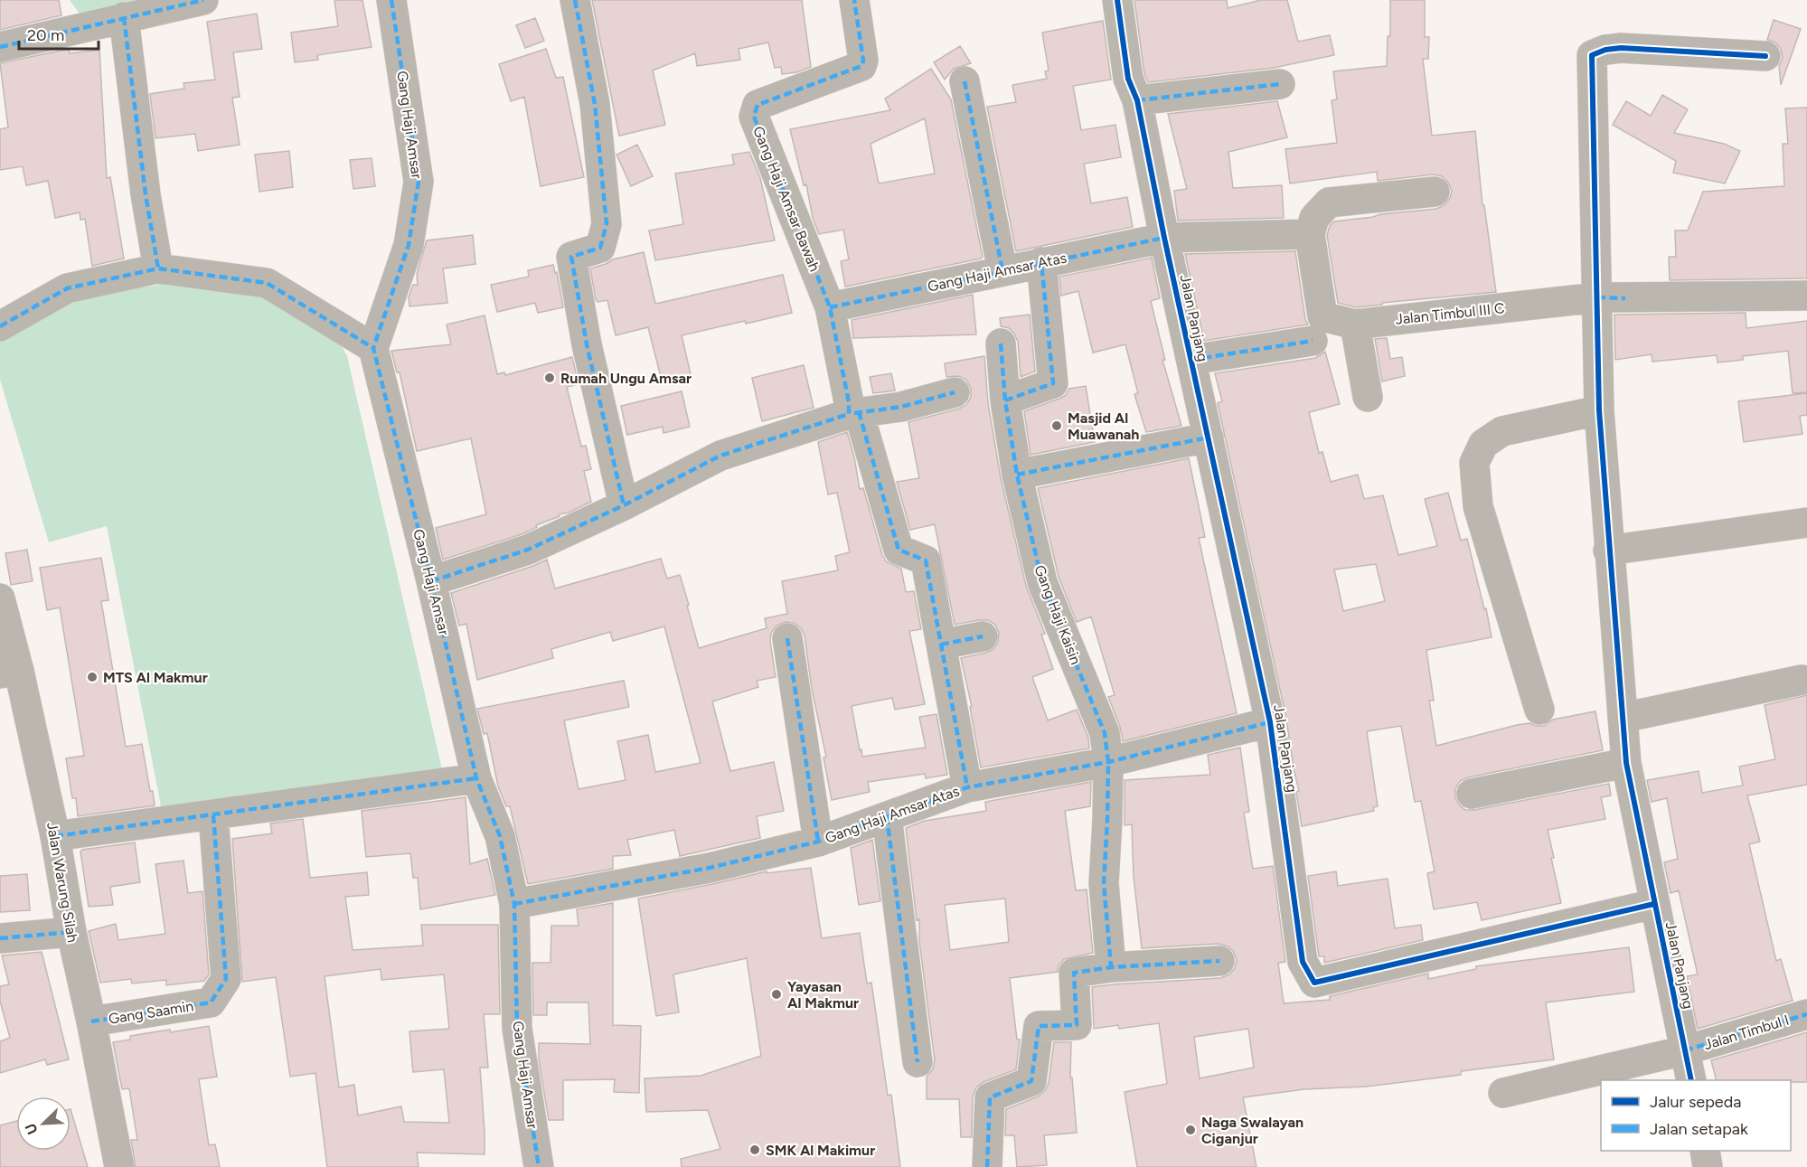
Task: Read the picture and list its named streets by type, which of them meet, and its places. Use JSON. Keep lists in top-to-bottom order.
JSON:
{
  "streets": {
    "street": [
      "Gang Haji Amsar",
      "Gang Haji Amsar Bawah",
      "Gang Haji Amsar Atas",
      "Jalan Timbul III C",
      "Jalan Panjang",
      "Gang Haji Kaisin",
      "Jalan Warung Silah",
      "Gang Saamin",
      "Jalan Timbul I"
    ]
  },
  "crossings": [
    ["Gang Haji Amsar", "Gang Haji Amsar Atas"],
    ["Gang Haji Amsar Bawah", "Gang Haji Amsar Atas"],
    ["Gang Haji Amsar Atas", "Jalan Panjang"],
    ["Gang Haji Amsar Atas", "Gang Haji Kaisin"],
    ["Jalan Panjang", "Jalan Timbul I"],
    ["Jalan Warung Silah", "Gang Saamin"]
  ],
  "places": [
    "Rumah Ungu Amsar",
    "Masjid Al Muawanah",
    "MTS Al Makmur",
    "Yayasan Al Makmur",
    "Naga Swalayan Ciganjur",
    "SMK Al Makimur"
  ],
  "legend": ["Jalur sepeda", "Jalan setapak"],
  "scale_bar": "20 m",
  "north": "bottom left"
}
